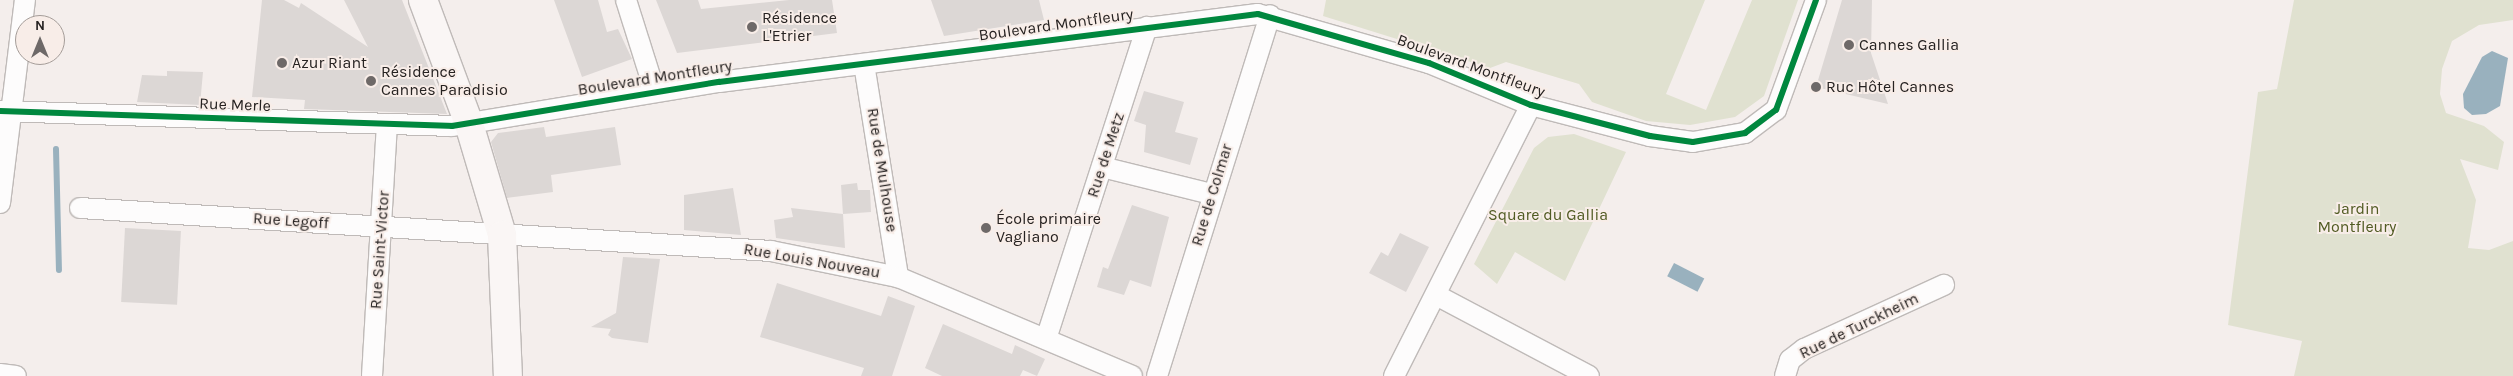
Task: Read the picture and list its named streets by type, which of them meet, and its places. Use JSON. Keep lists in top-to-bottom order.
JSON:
{
  "streets": {
    "street": [
      "Boulevard Montfleury",
      "Rue Merle",
      "Rue de Metz",
      "Rue de Mulhouse",
      "Rue de Colmar",
      "Rue Legoff",
      "Rue Saint-Victor",
      "Rue Louis Nouveau",
      "Rue de Turckheim"
    ]
  },
  "crossings": [
    ["Boulevard Montfleury", "Rue Merle"],
    ["Boulevard Montfleury", "Rue de Metz"],
    ["Boulevard Montfleury", "Rue de Mulhouse"],
    ["Boulevard Montfleury", "Rue de Colmar"],
    ["Rue Merle", "Rue Saint-Victor"],
    ["Rue de Metz", "Rue Louis Nouveau"],
    ["Rue de Mulhouse", "Rue Louis Nouveau"],
    ["Rue Legoff", "Rue Saint-Victor"],
    ["Rue Legoff", "Rue Louis Nouveau"]
  ],
  "parks": ["Jardin Montfleury", "Square du Gallia"],
  "places": [
    "Résidence L'Etrier",
    "Cannes Gallia",
    "Azur Riant",
    "Résidence Cannes Paradisio",
    "Ruc Hôtel Cannes",
    "École primaire Vagliano"
  ],
  "north": "top"
}
